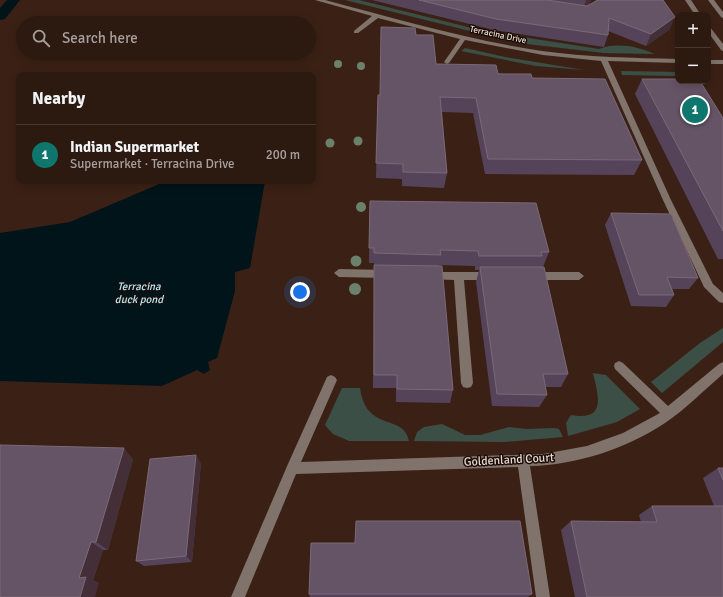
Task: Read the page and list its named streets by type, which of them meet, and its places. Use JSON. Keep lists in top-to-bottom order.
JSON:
{
  "streets": {
    "street": ["Terracina Drive", "Goldenland Court"]
  },
  "water": ["Terracina duck pond"],
  "page": {
    "map_buttons": ["+", "−"],
    "search": "Search here",
    "heading": "Nearby",
    "pins": "1",
    "list": [
      {
        "mark": "1",
        "name": "Indian Supermarket",
        "note": "Supermarket · Terracina Drive",
        "value": "200 m"
      }
    ]
  }
}
